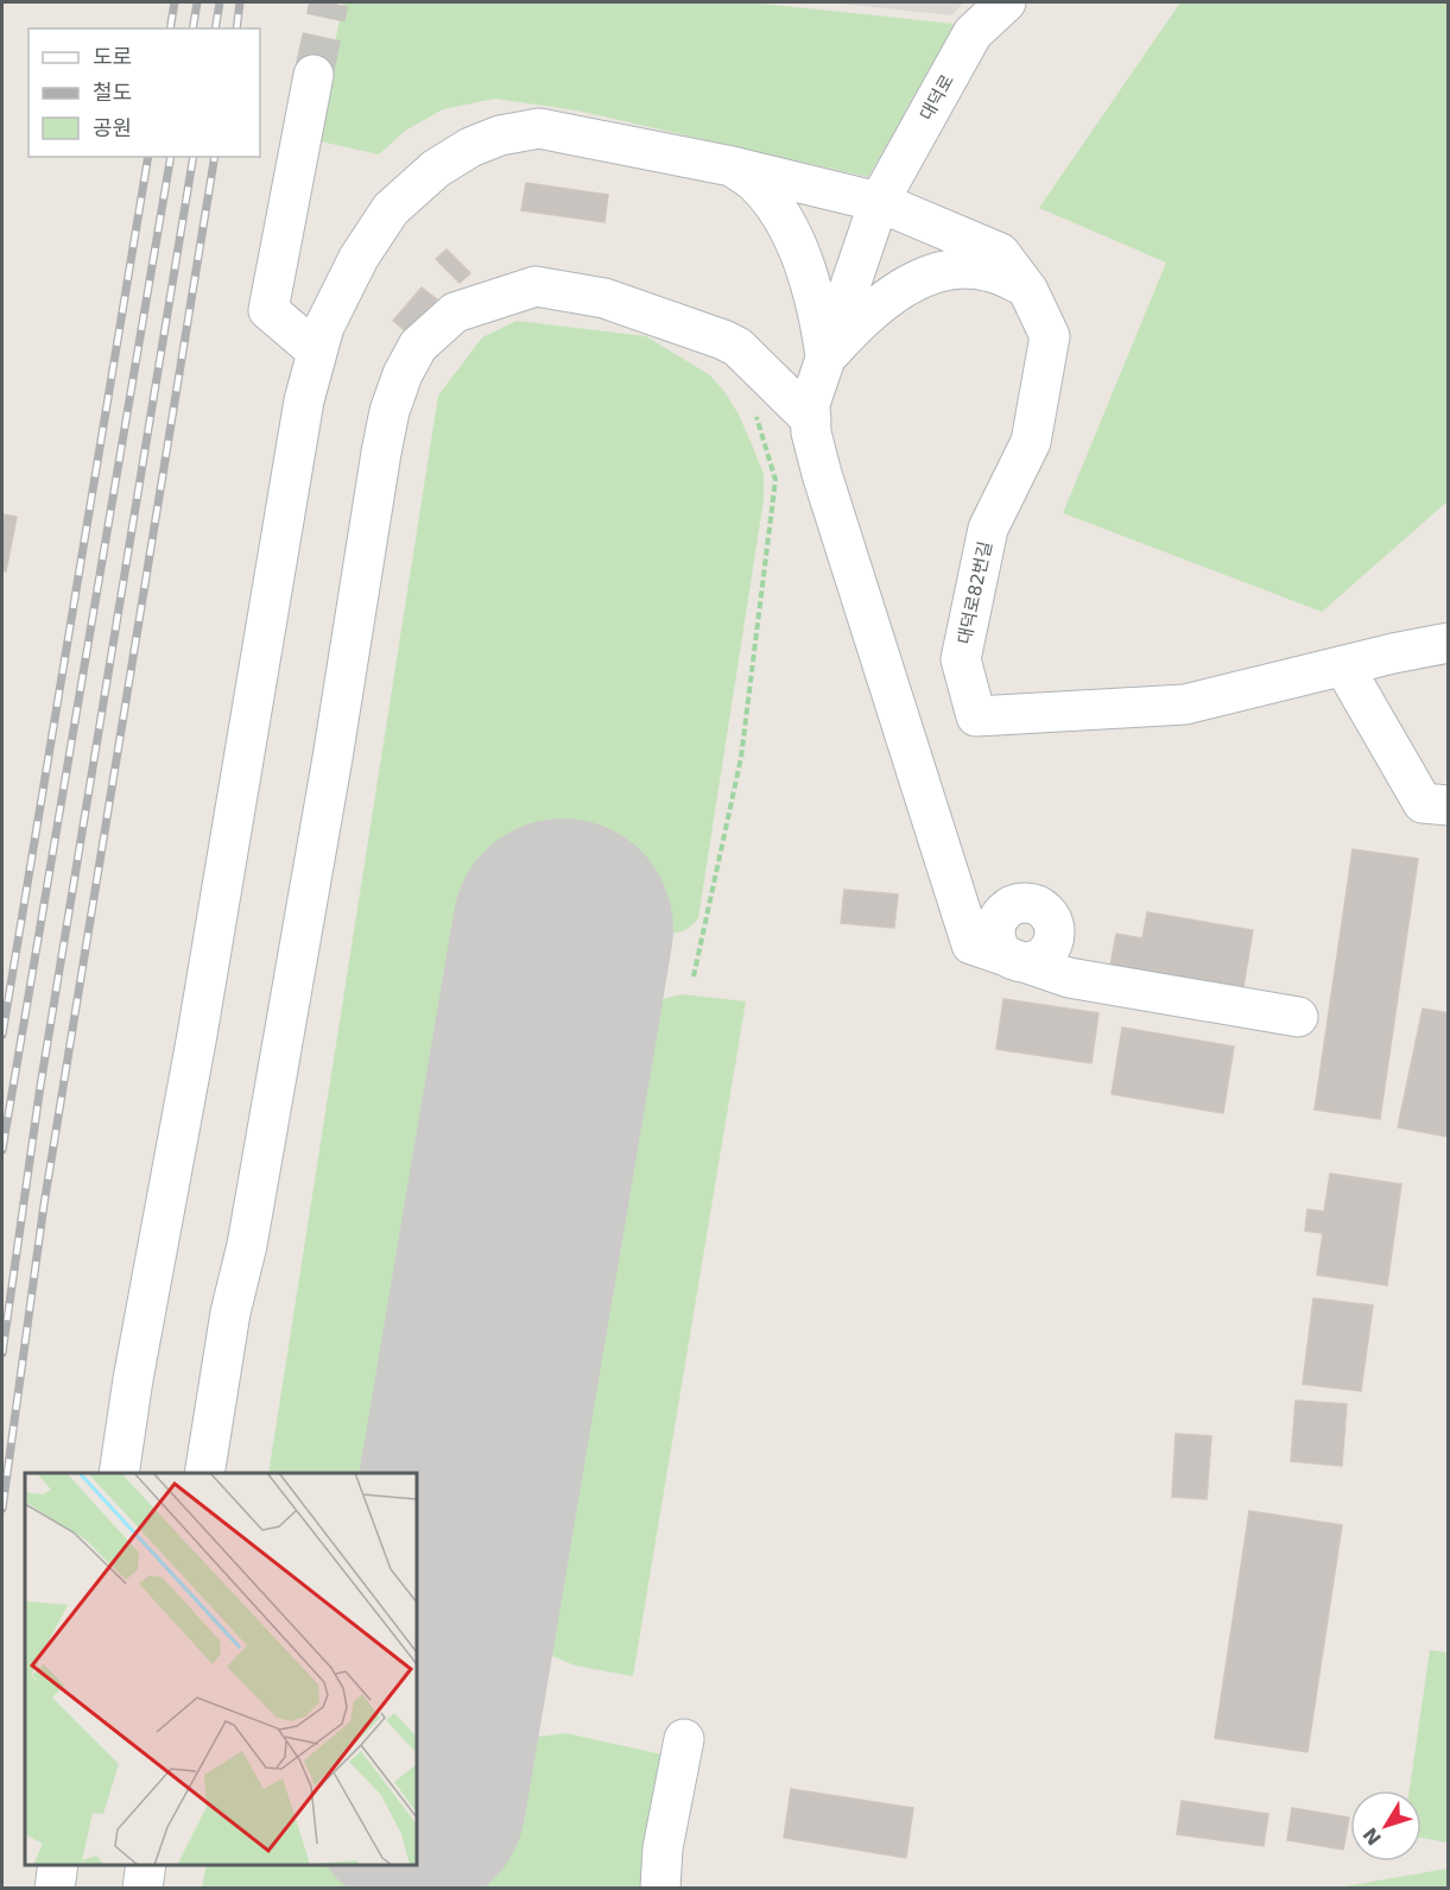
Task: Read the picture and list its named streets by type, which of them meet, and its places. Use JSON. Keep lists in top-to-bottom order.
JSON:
{
  "streets": {
    "lane": ["대덕로", "대덕로82번길"]
  },
  "crossings": [
    ["대덕로", "대덕로82번길"]
  ],
  "legend": ["도로", "철도", "공원"],
  "north": "bottom left"
}
